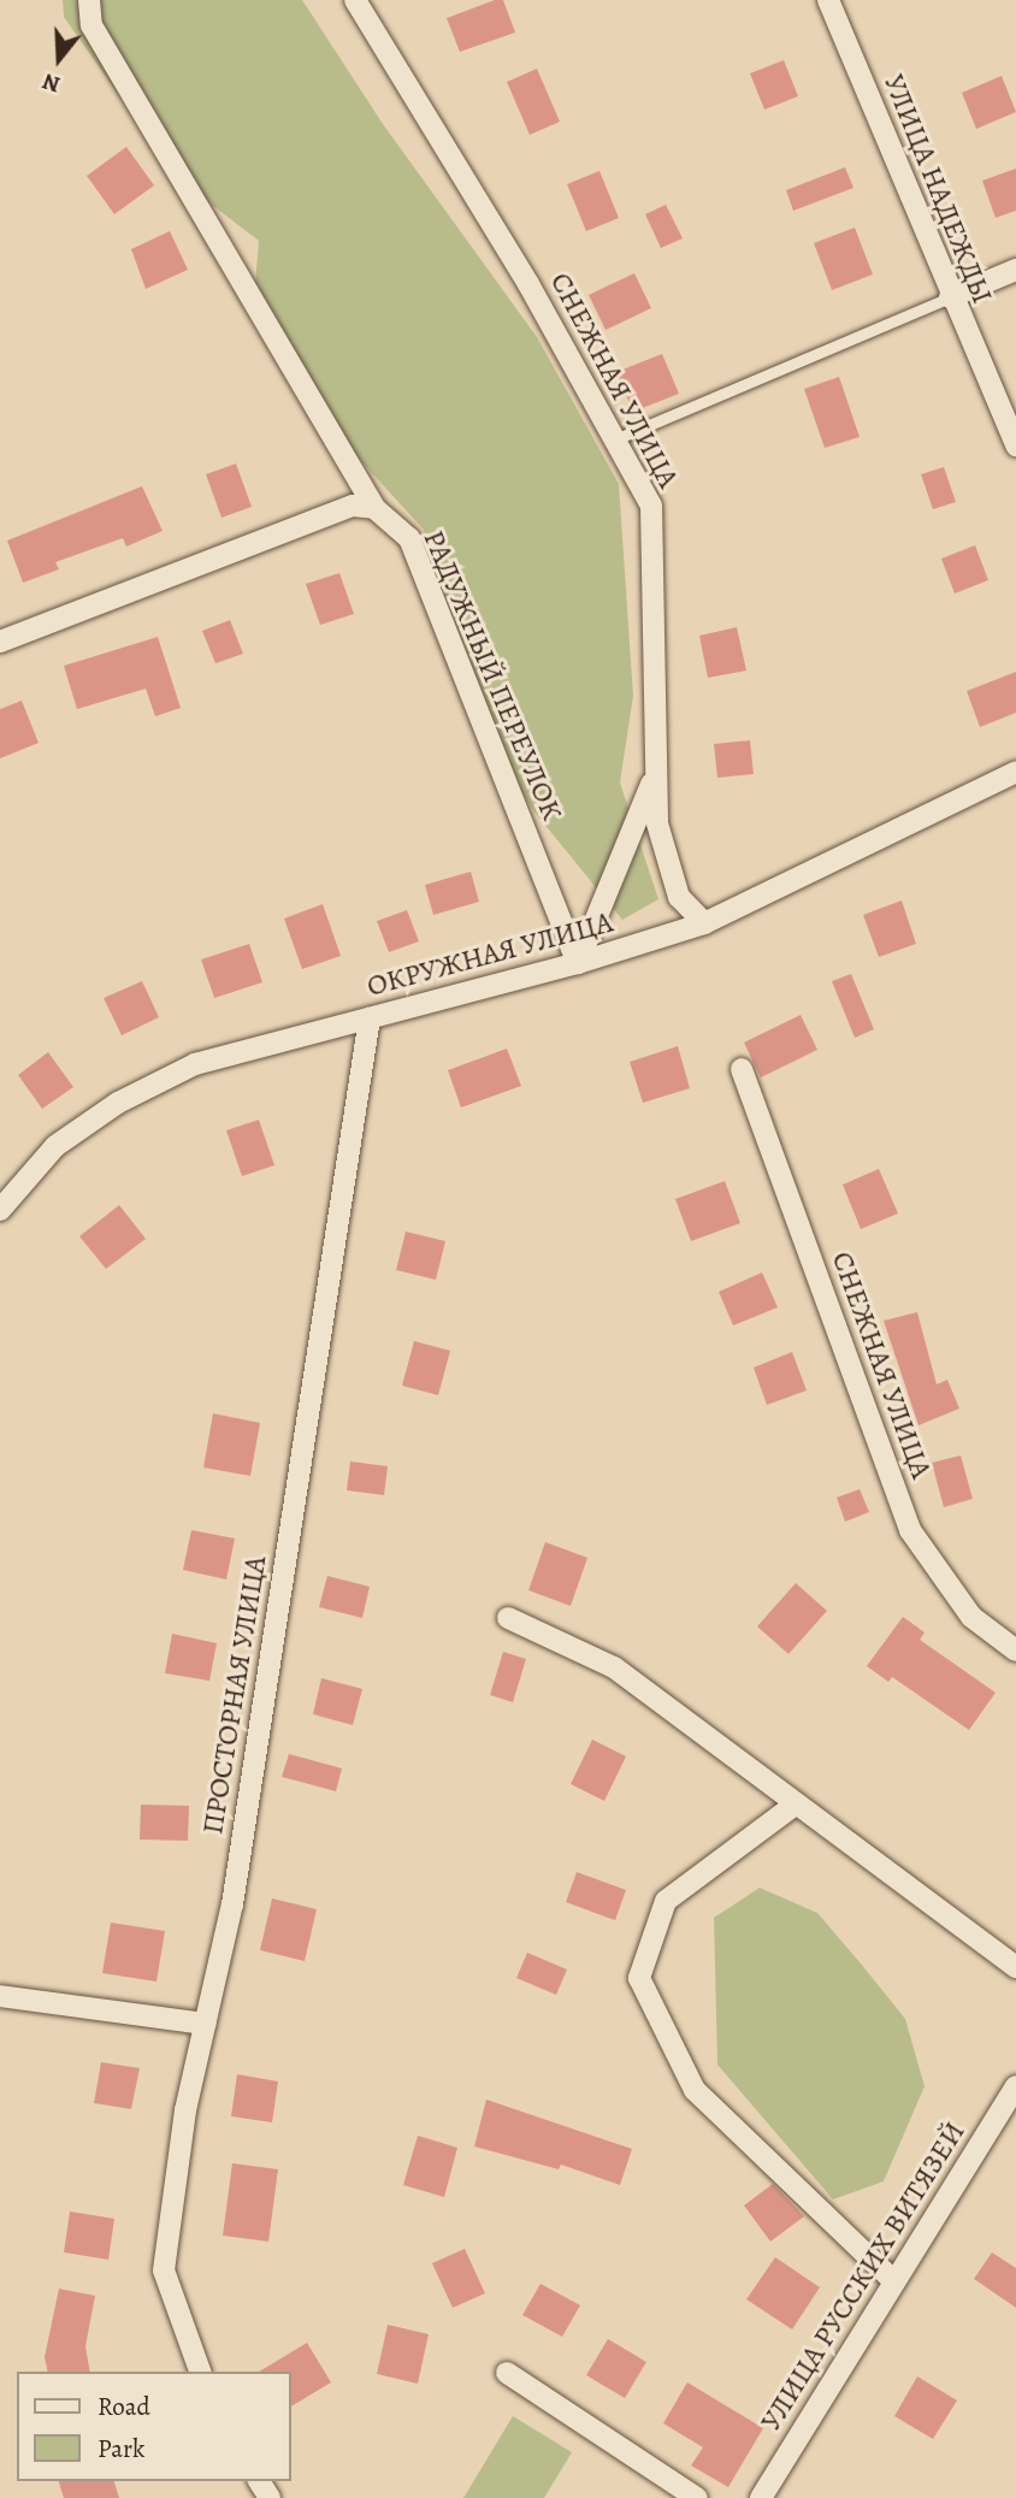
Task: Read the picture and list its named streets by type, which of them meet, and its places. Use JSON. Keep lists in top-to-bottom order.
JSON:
{
  "streets": {
    "street": [
      "УЛИЦА НАДЕЖДЫ",
      "СНЕЖНАЯ УЛИЦА",
      "РАДУЖНЫЙ ПЕРЕУЛОК",
      "ОКРУЖНАЯ УЛИЦА",
      "ПРОСТОРНАЯ УЛИЦА",
      "УЛИЦА РУССКИХ ВИТЯЗЕЙ"
    ]
  },
  "crossings": [
    ["СНЕЖНАЯ УЛИЦА", "ОКРУЖНАЯ УЛИЦА"],
    ["РАДУЖНЫЙ ПЕРЕУЛОК", "ОКРУЖНАЯ УЛИЦА"],
    ["ОКРУЖНАЯ УЛИЦА", "ПРОСТОРНАЯ УЛИЦА"]
  ],
  "legend": ["Road", "Park"],
  "north": "bottom"
}
